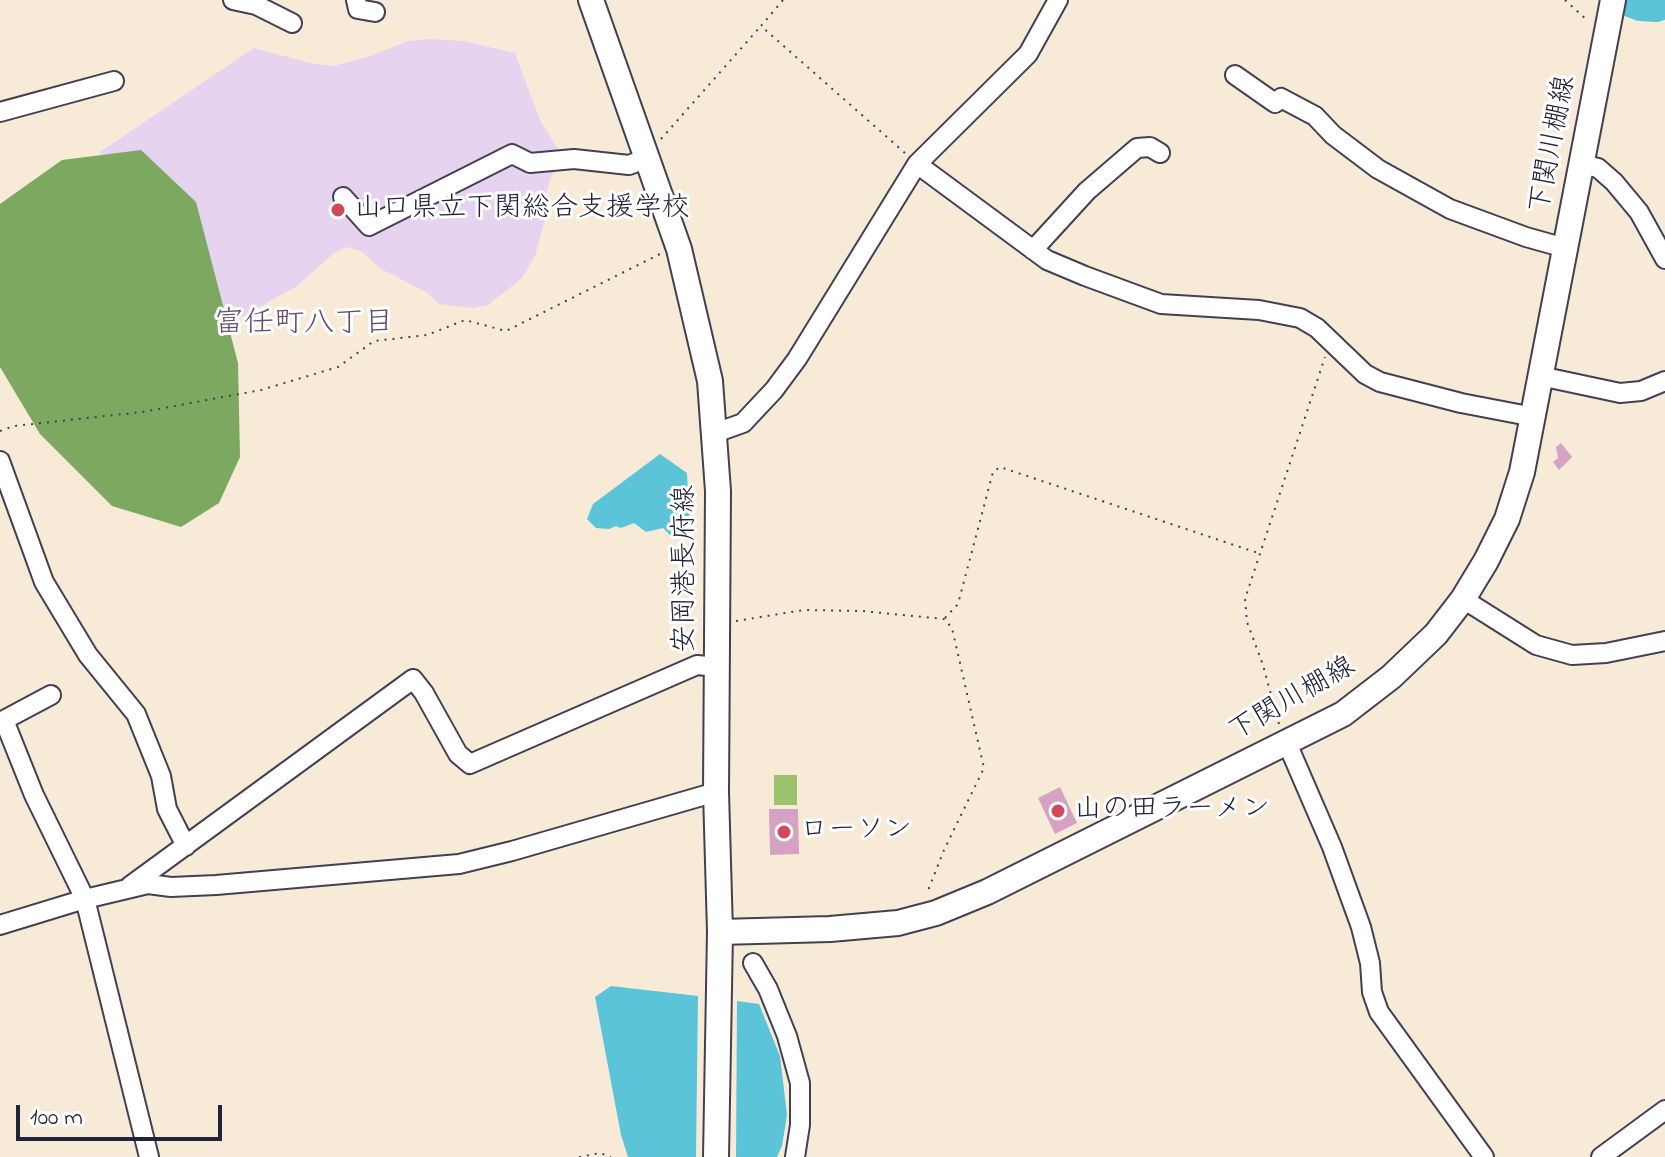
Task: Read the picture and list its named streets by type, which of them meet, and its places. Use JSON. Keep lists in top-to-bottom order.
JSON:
{
  "streets": {
    "main road": ["下関川棚線", "安岡港長府線"]
  },
  "crossings": [
    ["下関川棚線", "安岡港長府線"]
  ],
  "districts": ["富任町八丁目"],
  "places": ["山口県立下関総合支援学校", "山の田ラーメン", "ローソン"],
  "scale_bar": "100 m"
}
